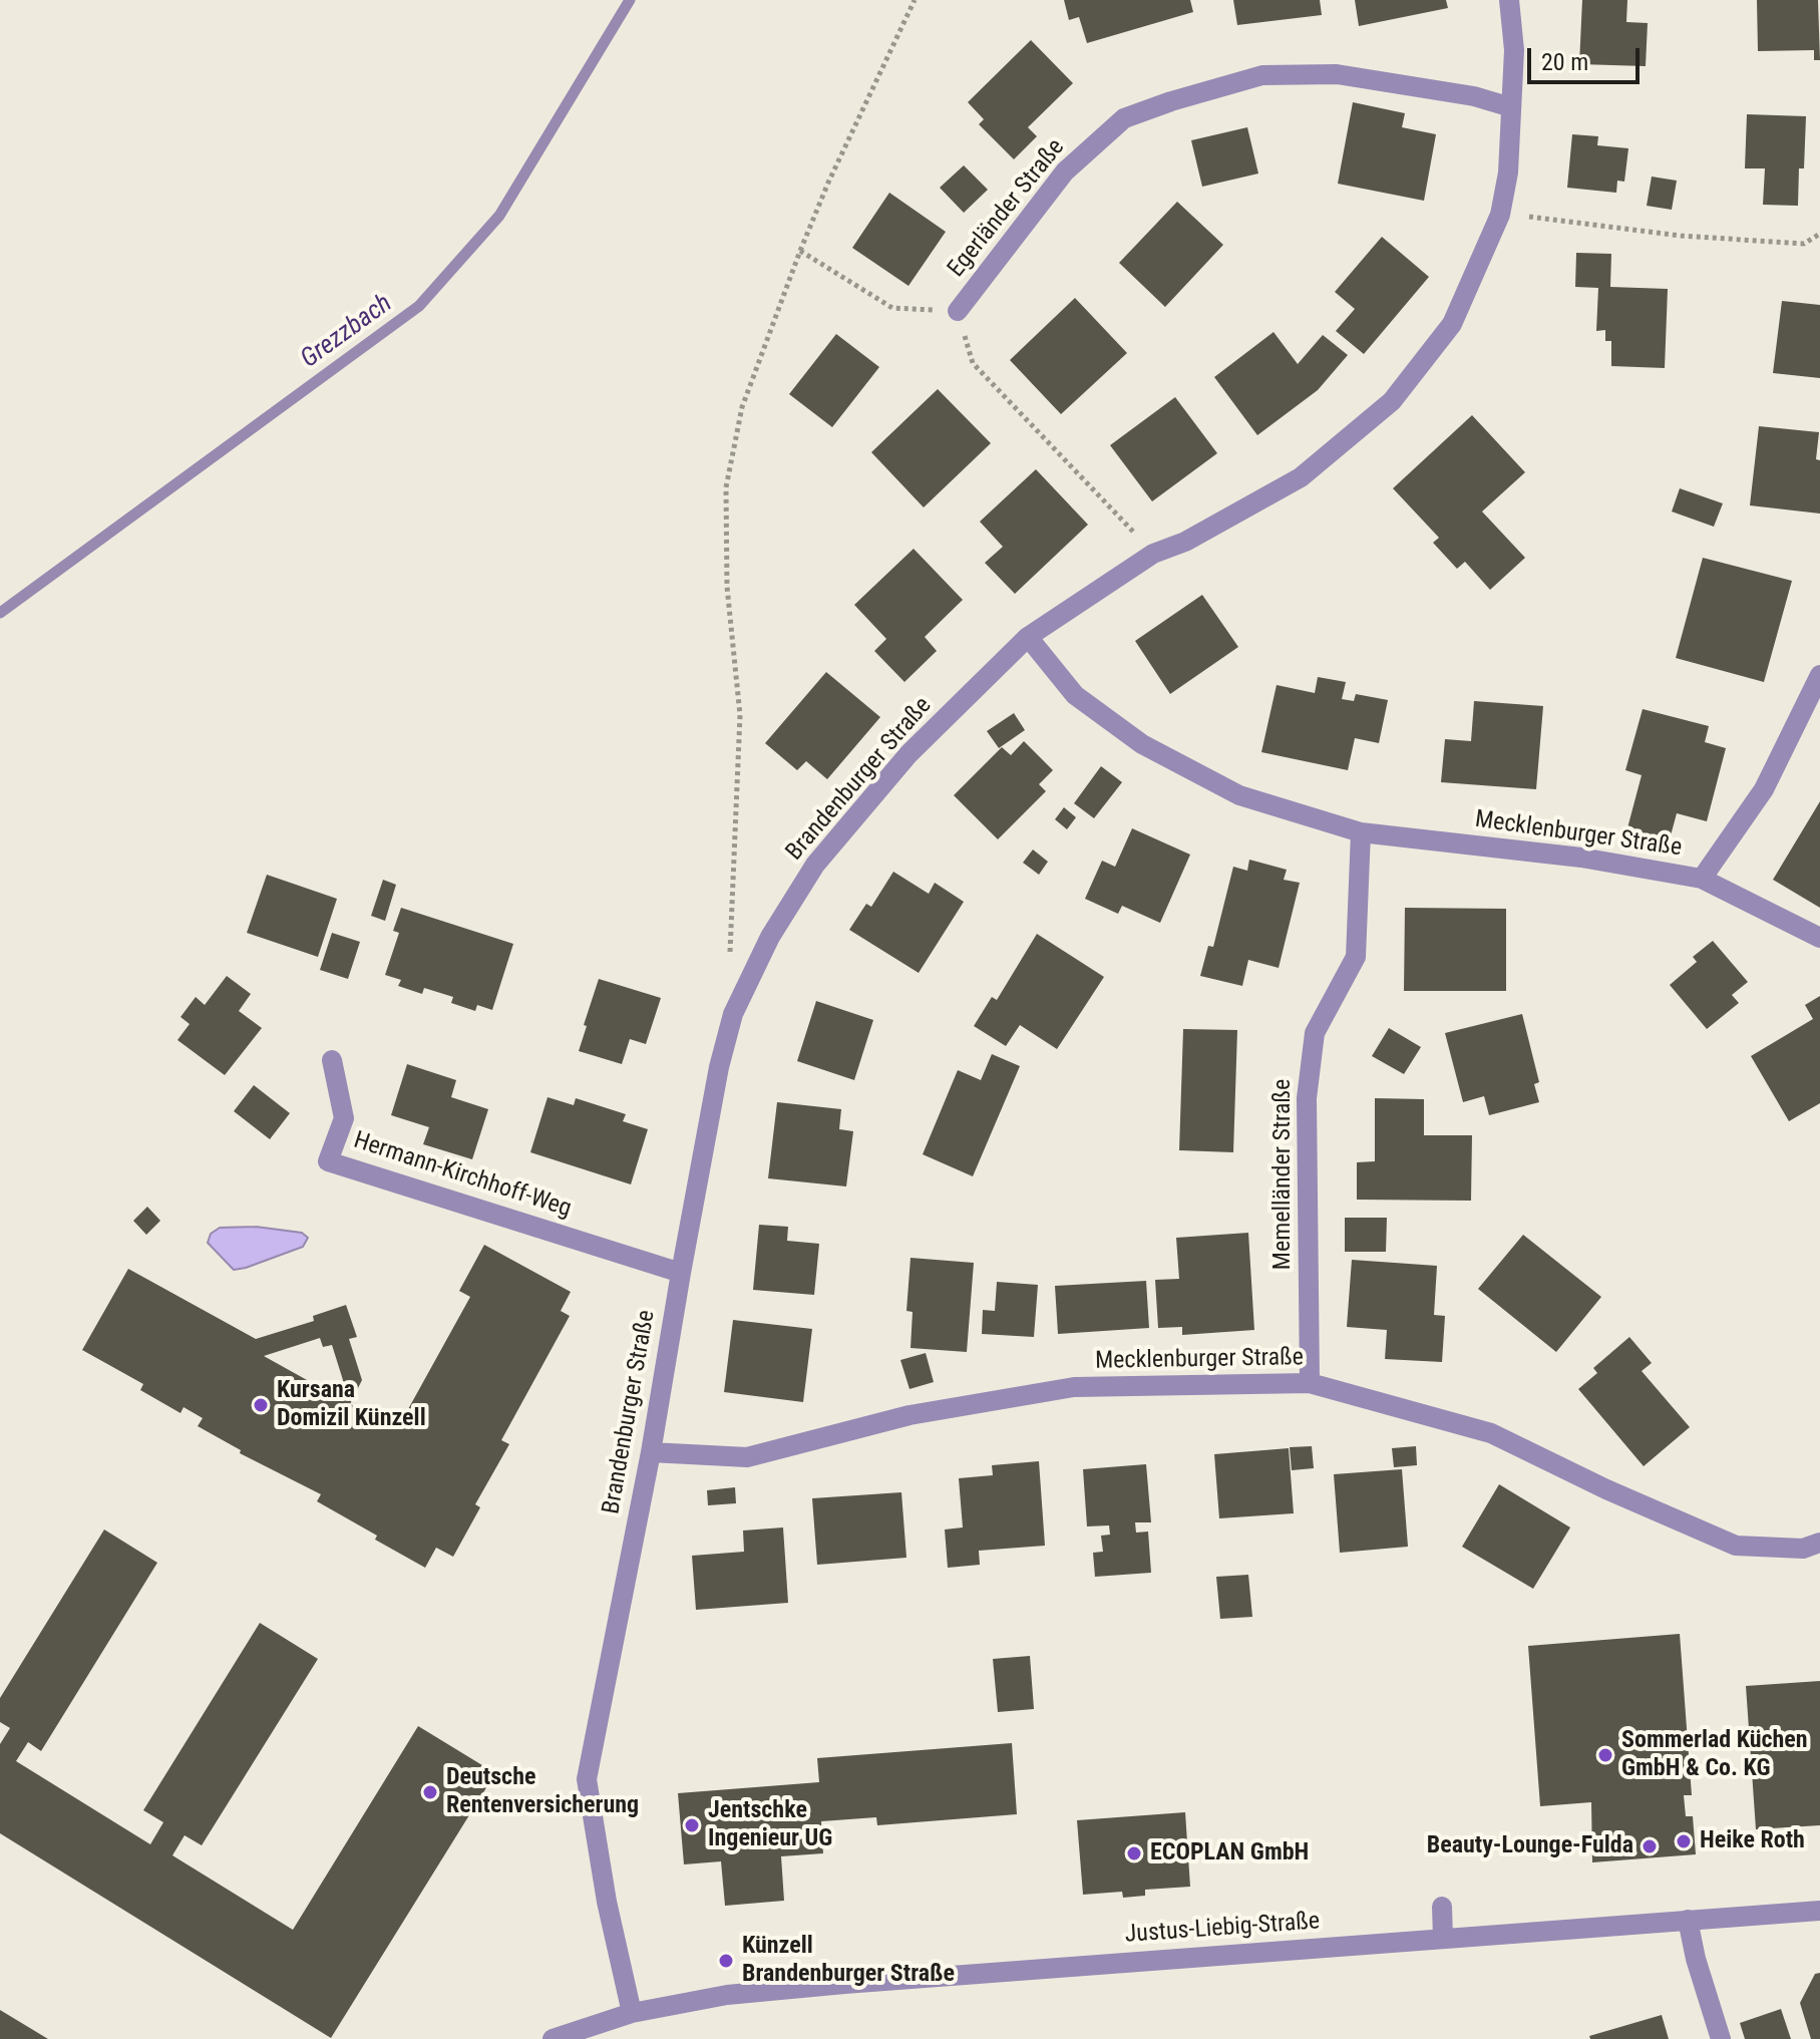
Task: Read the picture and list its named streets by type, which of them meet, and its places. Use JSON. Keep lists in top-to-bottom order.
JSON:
{
  "streets": {
    "street": [
      "Egerländer Straße",
      "Brandenburger Straße",
      "Mecklenburger Straße",
      "Memelländer Straße",
      "Hermann-Kirchhoff-Weg",
      "Justus-Liebig-Straße"
    ]
  },
  "crossings": [
    ["Egerländer Straße", "Brandenburger Straße"],
    ["Brandenburger Straße", "Mecklenburger Straße"],
    ["Brandenburger Straße", "Hermann-Kirchhoff-Weg"],
    ["Brandenburger Straße", "Justus-Liebig-Straße"],
    ["Mecklenburger Straße", "Memelländer Straße"]
  ],
  "water": ["Grezzbach"],
  "places": [
    "Kursana Domizil Künzell",
    "Sommerlad Küchen GmbH & Co. KG",
    "Deutsche Rentenversicherung",
    "Jentschke Ingenieur UG",
    "Heike Roth",
    "Beauty-Lounge-Fulda",
    "ECOPLAN GmbH",
    "Künzell Brandenburger Straße"
  ],
  "scale_bar": "20 m"
}
